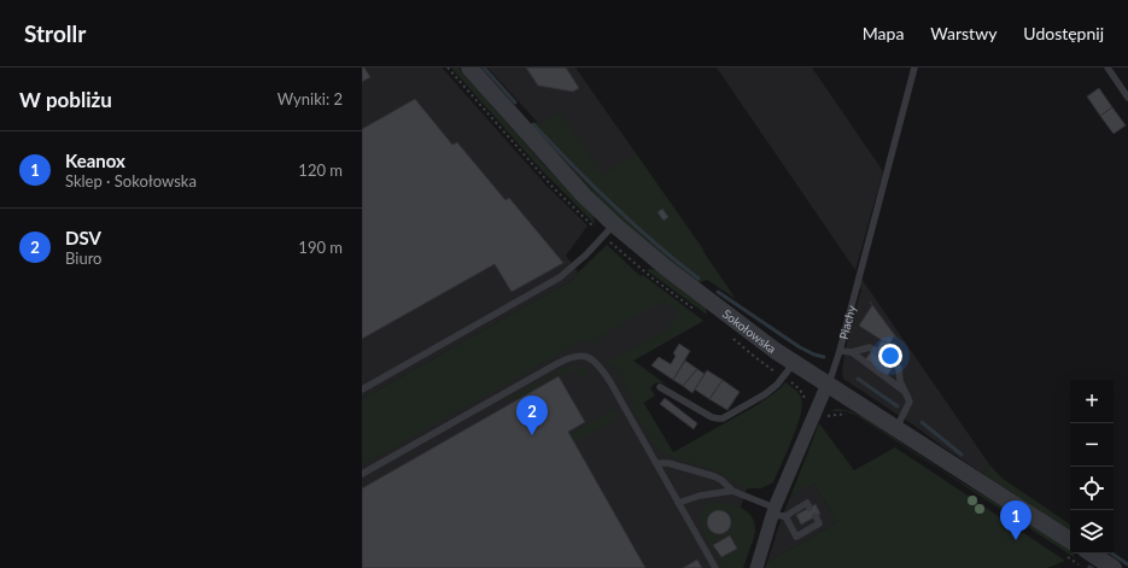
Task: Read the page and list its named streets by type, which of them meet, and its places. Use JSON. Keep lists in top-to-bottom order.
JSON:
{
  "streets": {
    "street": ["Piachy", "Sokołowska"]
  },
  "crossings": [
    ["Piachy", "Sokołowska"]
  ],
  "page": {
    "header": "Strollr",
    "nav": ["Mapa", "Warstwy", "Udostępnij"],
    "heading": ["W pobliżu", "Wyniki: 2"],
    "list": [
      {
        "mark": "1",
        "name": "Keanox",
        "note": "Sklep · Sokołowska",
        "value": "120 m"
      },
      {
        "mark": "2",
        "name": "DSV",
        "note": "Biuro",
        "value": "190 m"
      }
    ],
    "map_buttons": ["+", "−"],
    "pins": ["2", "1"]
  }
}
